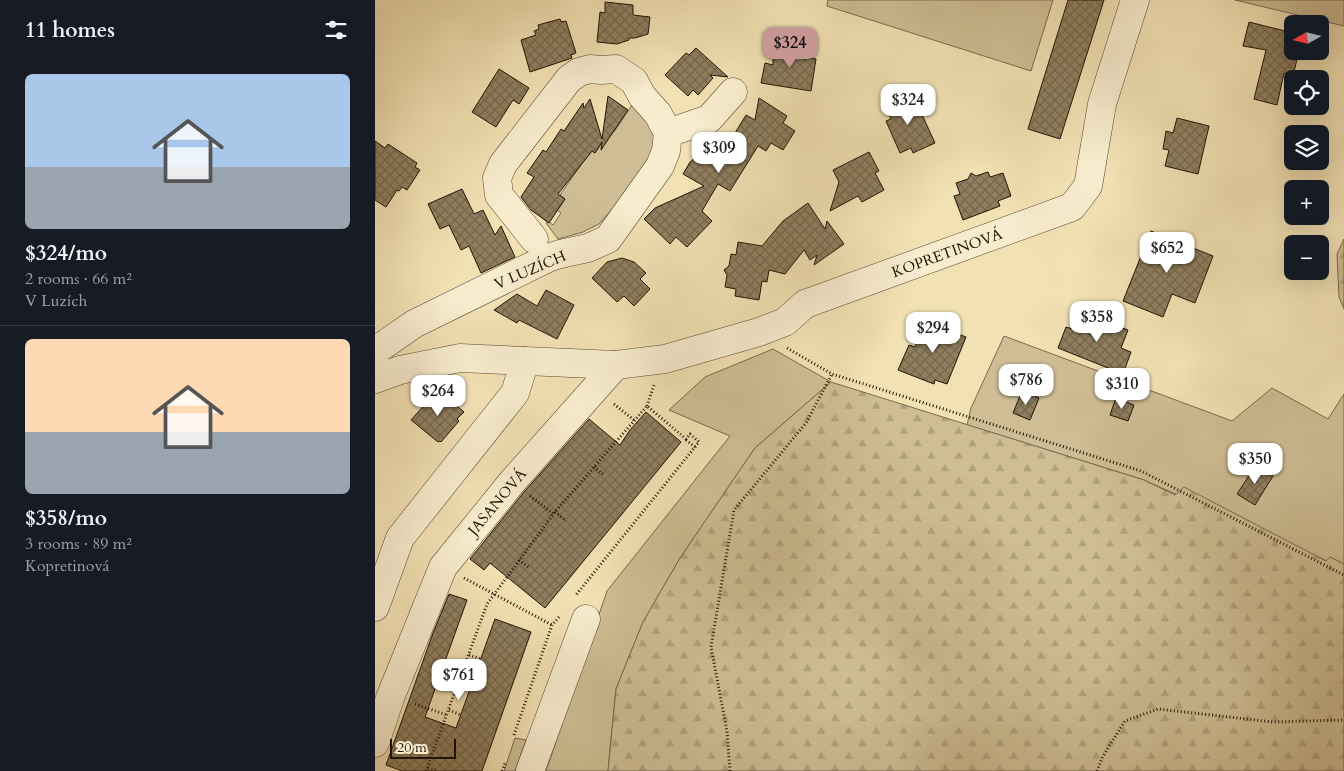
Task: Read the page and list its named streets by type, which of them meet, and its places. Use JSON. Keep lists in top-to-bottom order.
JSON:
{
  "streets": {
    "street": ["KOPRETINOVÁ", "V LUZÍCH", "JASANOVÁ"]
  },
  "crossings": [
    ["KOPRETINOVÁ", "JASANOVÁ"]
  ],
  "scale_bar": "20 m",
  "north": "left",
  "page": {
    "heading": "11 homes",
    "map_buttons": ["+", "−"],
    "price": [
      "$324",
      "$324",
      "$309",
      "$652",
      "$358",
      "$294",
      "$786",
      "$310",
      "$264",
      "$350",
      "$761"
    ],
    "list": [
      {
        "name": "$324/mo",
        "note": "2 rooms · 66 m² · V Luzích"
      },
      {
        "name": "$358/mo",
        "note": "3 rooms · 89 m² · Kopretinová"
      }
    ],
    "scale": "20 m"
  }
}
